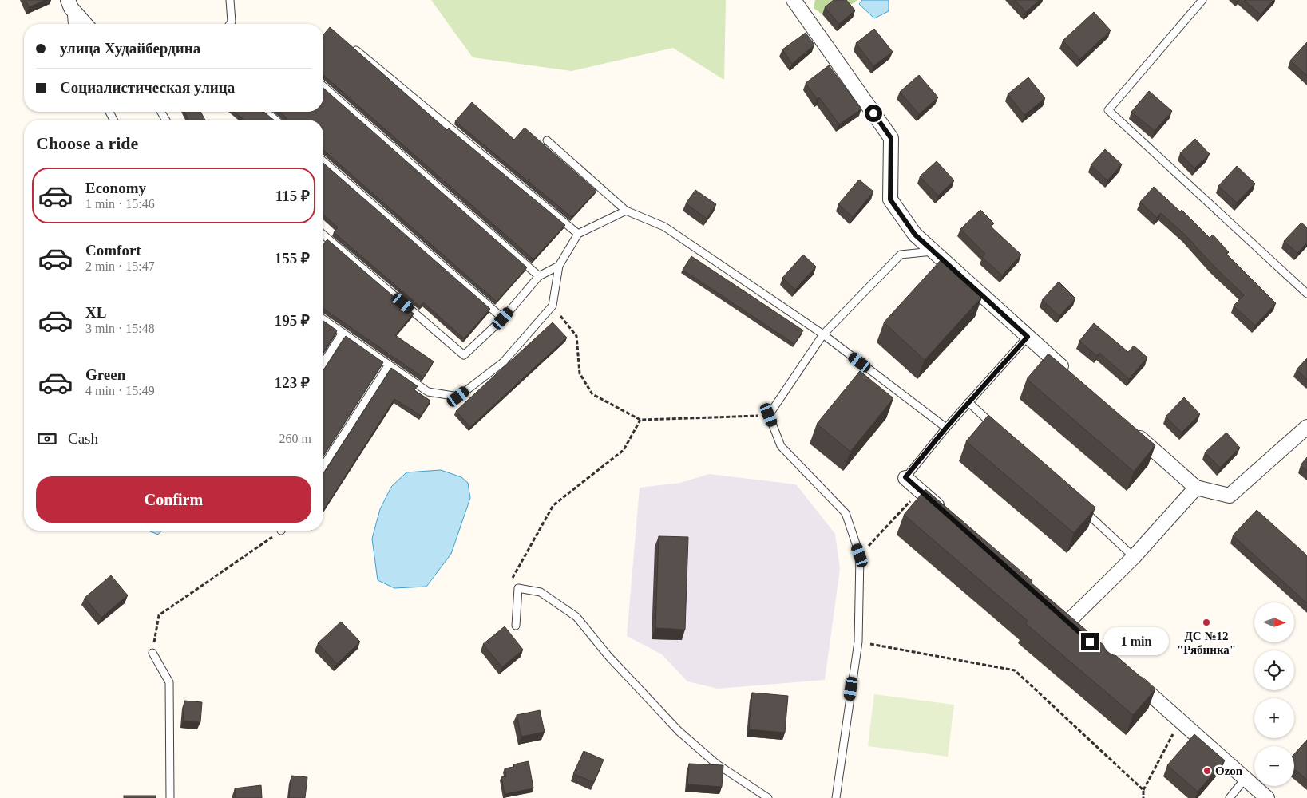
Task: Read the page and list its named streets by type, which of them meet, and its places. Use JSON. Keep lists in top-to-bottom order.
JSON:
{
  "places": ["ДС №12 \"Рябинка\"", "Ozon"],
  "north": "right",
  "page": {
    "banner": ["улица Худайбердина", "Социалистическая улица"],
    "heading": "Choose a ride",
    "list": [
      {
        "name": "Economy",
        "note": "1 min · 15:46",
        "value": "115 ₽"
      },
      {
        "name": "Comfort",
        "note": "2 min · 15:47",
        "value": "155 ₽"
      },
      {
        "name": "XL",
        "note": "3 min · 15:48",
        "value": "195 ₽"
      },
      {
        "name": "Green",
        "note": "4 min · 15:49",
        "value": "123 ₽"
      }
    ],
    "pay": ["Cash", "260 m"],
    "buttons": "Confirm",
    "map_buttons": ["+", "−"],
    "bubble": "1 min"
  }
}
